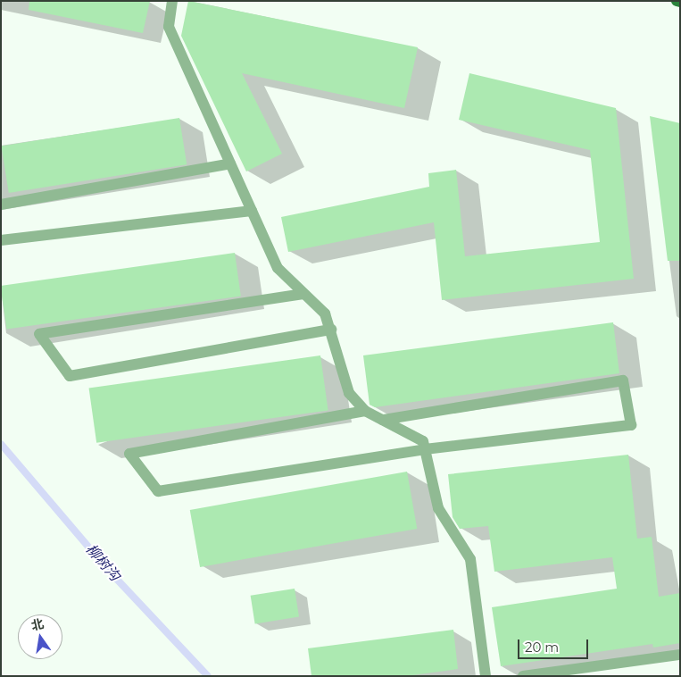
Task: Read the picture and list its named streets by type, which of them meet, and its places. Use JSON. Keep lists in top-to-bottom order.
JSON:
{
  "water": ["柳树沟"],
  "scale_bar": "20 m",
  "north": "top"
}
